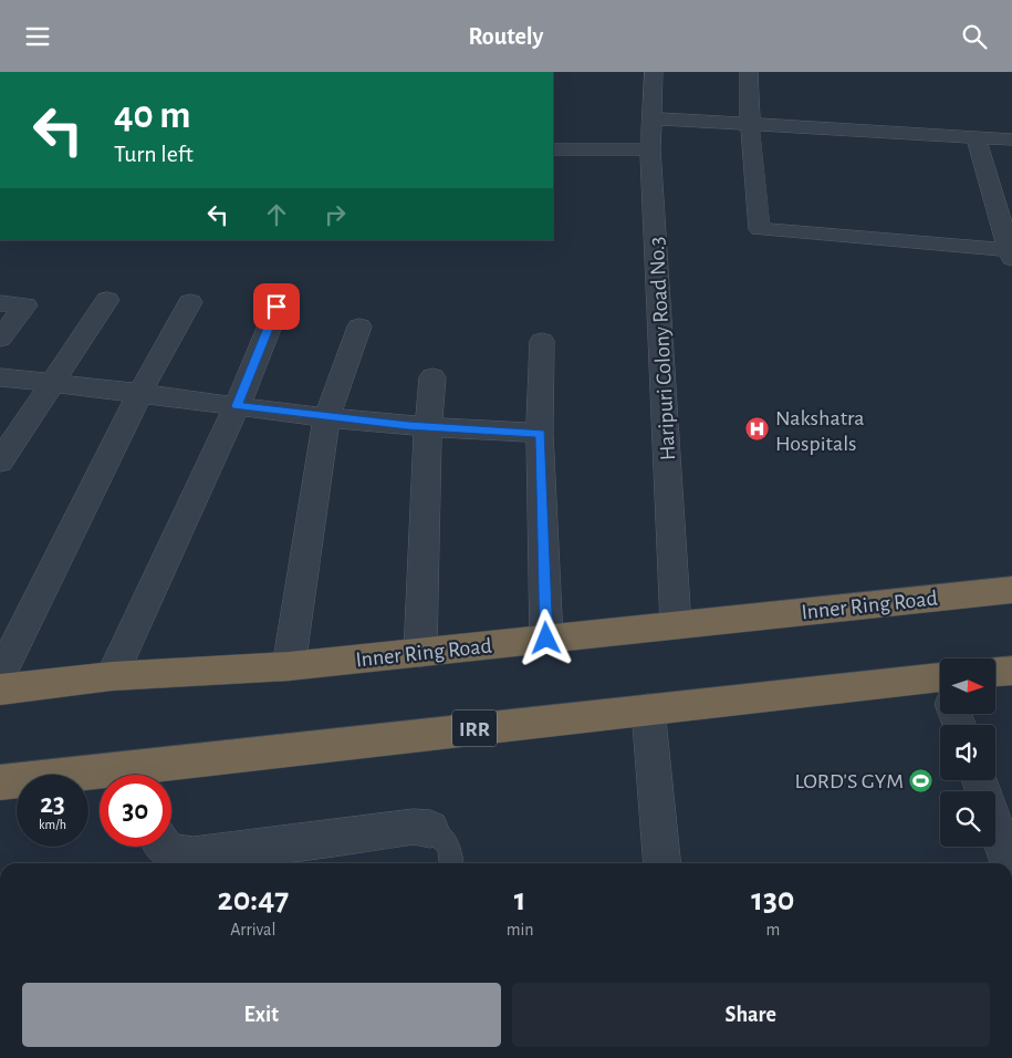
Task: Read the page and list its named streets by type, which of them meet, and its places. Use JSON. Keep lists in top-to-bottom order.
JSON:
{
  "streets": {
    "highway": ["Inner Ring Road", "IRR"],
    "street": ["Haripuri Colony Road No.3"]
  },
  "crossings": [
    ["Haripuri Colony Road No.3", "Inner Ring Road"]
  ],
  "places": {
    "hospital": ["Nakshatra Hospitals"],
    "sports": ["LORD'S GYM"]
  },
  "north": "right",
  "page": {
    "header": "Routely",
    "turn": ["40 m", "Turn left"],
    "speed": "23 km/h",
    "limit": "30",
    "eta": [
      "20:47",
      "Arrival",
      "1",
      "min",
      "130",
      "m"
    ],
    "buttons": ["Exit", "Share"]
  }
}
